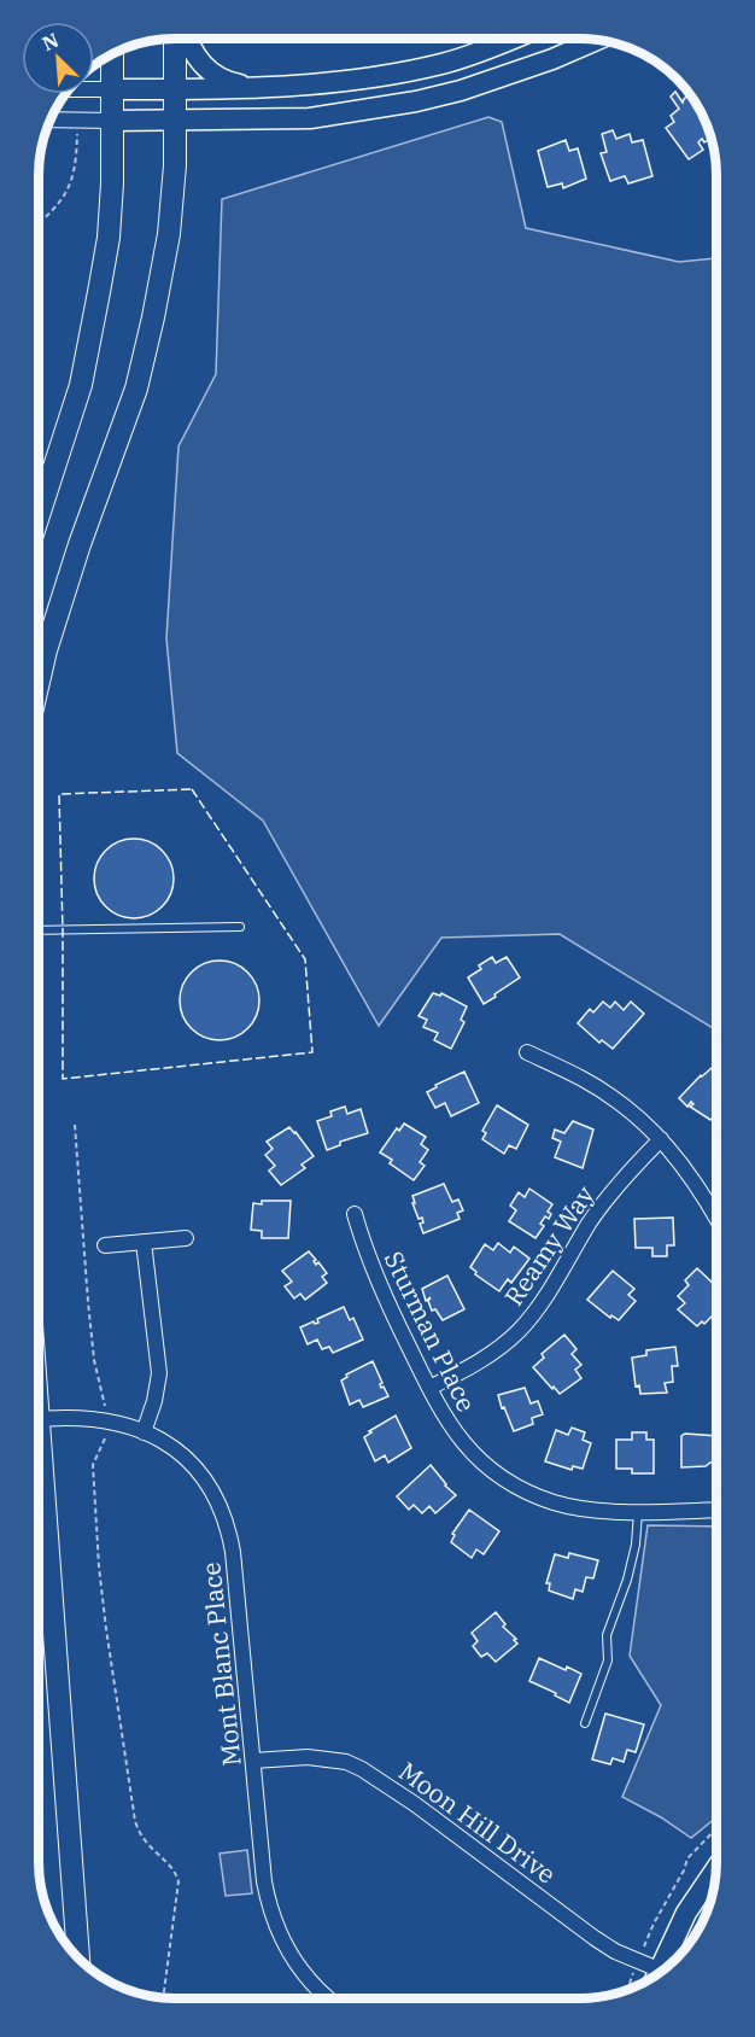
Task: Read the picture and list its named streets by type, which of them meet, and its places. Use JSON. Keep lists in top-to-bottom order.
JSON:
{
  "streets": {
    "street": [
      "Reamy Way",
      "Sturman Place",
      "Mont Blanc Place",
      "Moon Hill Drive"
    ]
  },
  "crossings": [
    ["Reamy Way", "Sturman Place"],
    ["Mont Blanc Place", "Moon Hill Drive"]
  ],
  "north": "top left"
}
